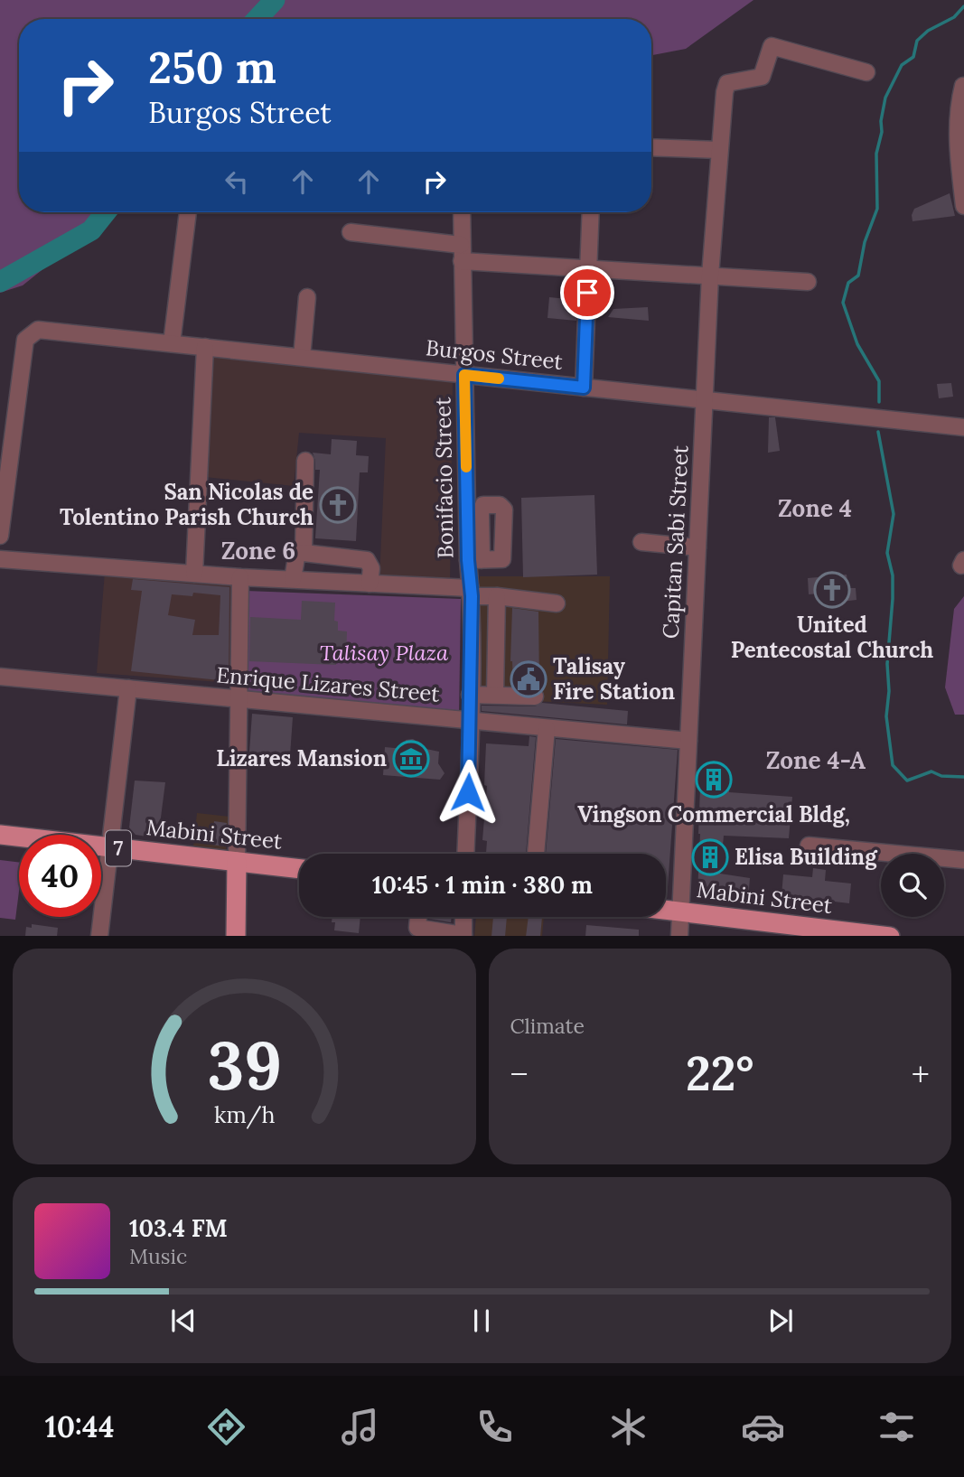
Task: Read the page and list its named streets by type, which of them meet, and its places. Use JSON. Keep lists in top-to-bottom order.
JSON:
{
  "streets": {
    "main road": ["Mabini Street", "7"],
    "street": [
      "Burgos Street",
      "Bonifacio Street",
      "Capitan Sabi Street",
      "Enrique Lizares Street"
    ]
  },
  "crossings": [
    ["Burgos Street", "Bonifacio Street"],
    ["Burgos Street", "Capitan Sabi Street"],
    ["Bonifacio Street", "Enrique Lizares Street"],
    ["Capitan Sabi Street", "Enrique Lizares Street"],
    ["Capitan Sabi Street", "Mabini Street"]
  ],
  "districts": ["Zone 4", "Zone 6", "Zone 4-A"],
  "parks": ["Talisay Plaza"],
  "places": {
    "church": ["San Nicolas de Tolentino Parish Church", "United Pentecostal Church"],
    "public building": ["Talisay Fire Station"],
    "museum": ["Lizares Mansion"],
    "building": ["Vingson Commercial Bldg,", "Elisa Building"]
  },
  "page": {
    "turn": ["250 m", "Burgos Street"],
    "limit": "40",
    "trip": "10:45 · 1 min · 380 m",
    "tile": "Climate",
    "heat": ["−", "22°", "+"],
    "song": ["103.4 FM", "Music"],
    "tabs": "10:44",
    "gauge": ["39", "km/h"]
  }
}
